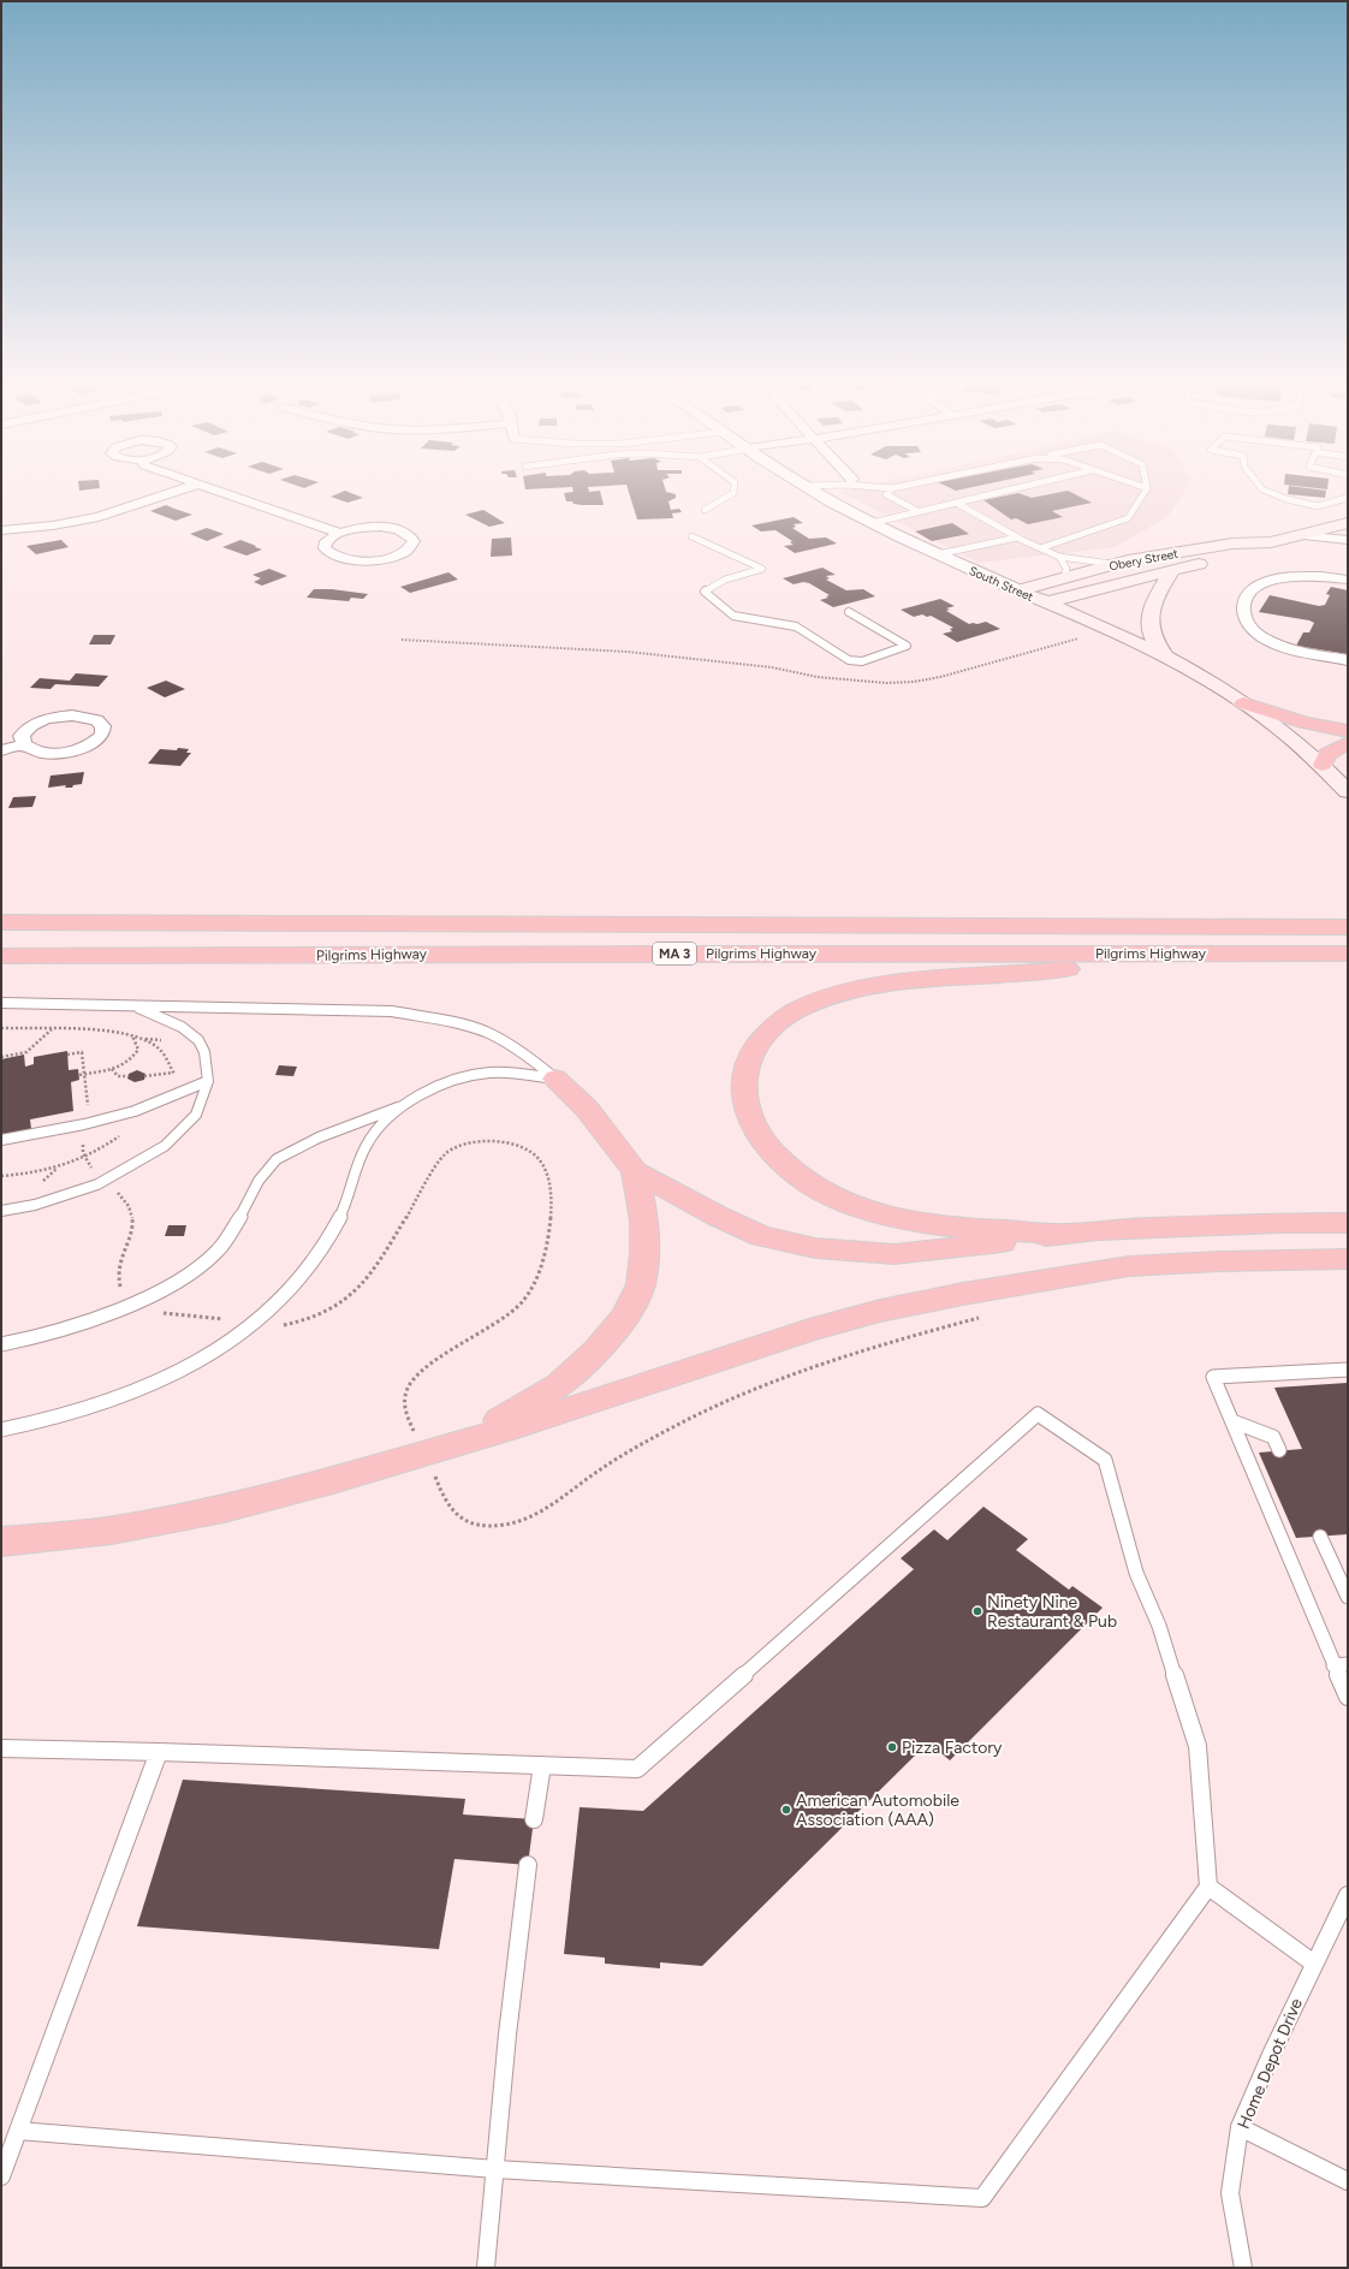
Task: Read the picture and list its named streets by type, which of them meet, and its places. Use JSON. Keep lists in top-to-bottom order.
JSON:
{
  "streets": {
    "highway": ["MA 3", "Pilgrims Highway"],
    "main road": ["Obery Street", "South Street"],
    "lane": ["Home Depot Drive"]
  },
  "crossings": [
    ["Obery Street", "South Street"]
  ],
  "places": ["Ninety Nine Restaurant & Pub", "Pizza Factory", "American Automobile Association (AAA)"]
}
